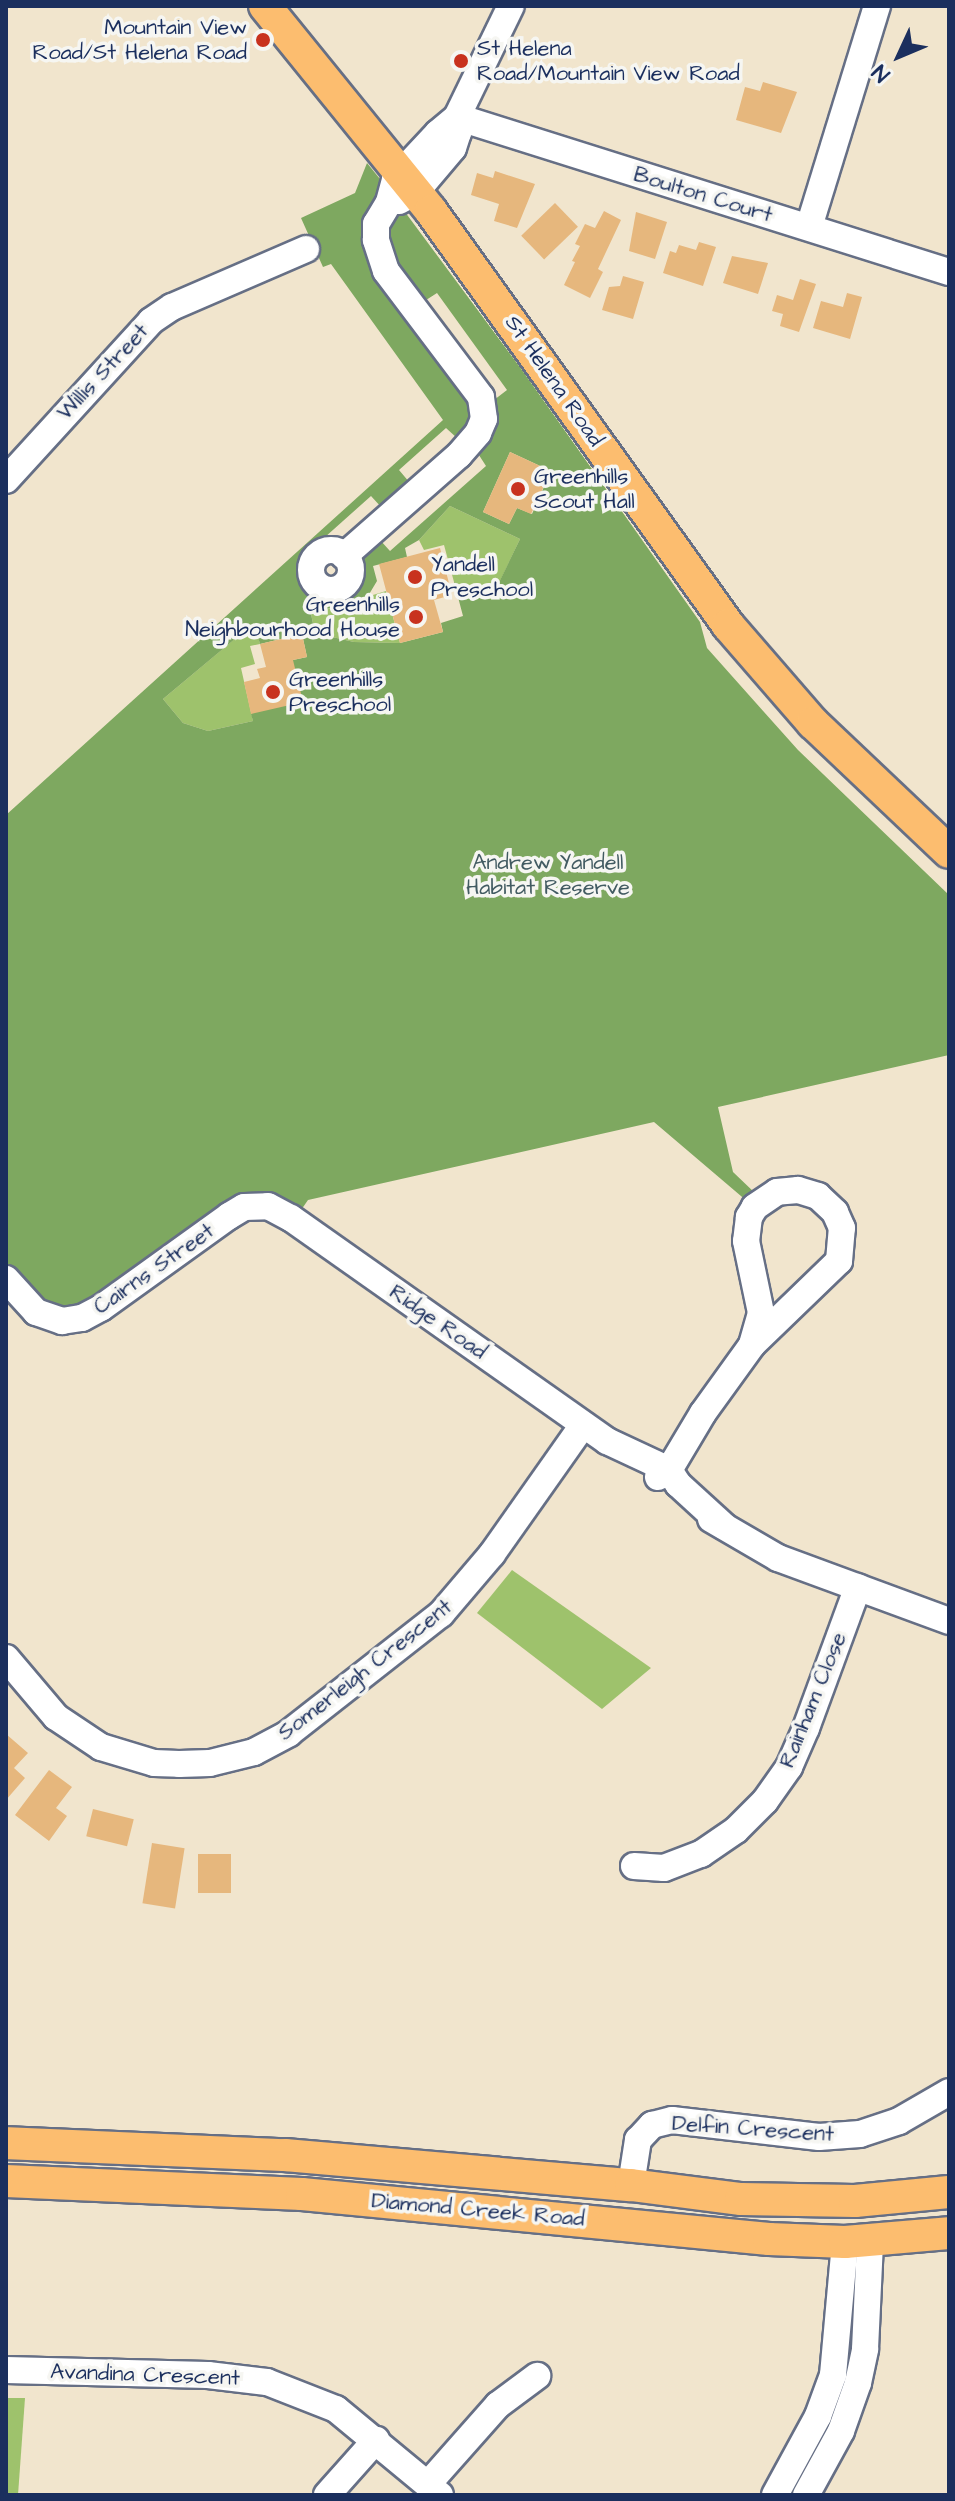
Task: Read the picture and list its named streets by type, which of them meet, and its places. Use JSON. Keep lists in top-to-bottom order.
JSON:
{
  "streets": {
    "main road": ["St Helena Road", "Delfin Crescent", "Diamond Creek Road"],
    "street": [
      "Boulton Court",
      "Willis Street",
      "Cairns Street",
      "Ridge Road",
      "Somerleigh Crescent",
      "Rainham Close",
      "Avandina Crescent"
    ]
  },
  "crossings": [
    ["Cairns Street", "Ridge Road"],
    ["Ridge Road", "Somerleigh Crescent"],
    ["Ridge Road", "Rainham Close"],
    ["Delfin Crescent", "Diamond Creek Road"]
  ],
  "parks": ["Andrew Yandell Habitat Reserve"],
  "places": [
    "Mountain View Road/St Helena Road",
    "St Helena Road/Mountain View Road",
    "Greenhills Scout Hall",
    "Yandell Preschool",
    "Greenhills Neighbourhood House",
    "Greenhills Preschool"
  ],
  "north": "bottom left"
}
